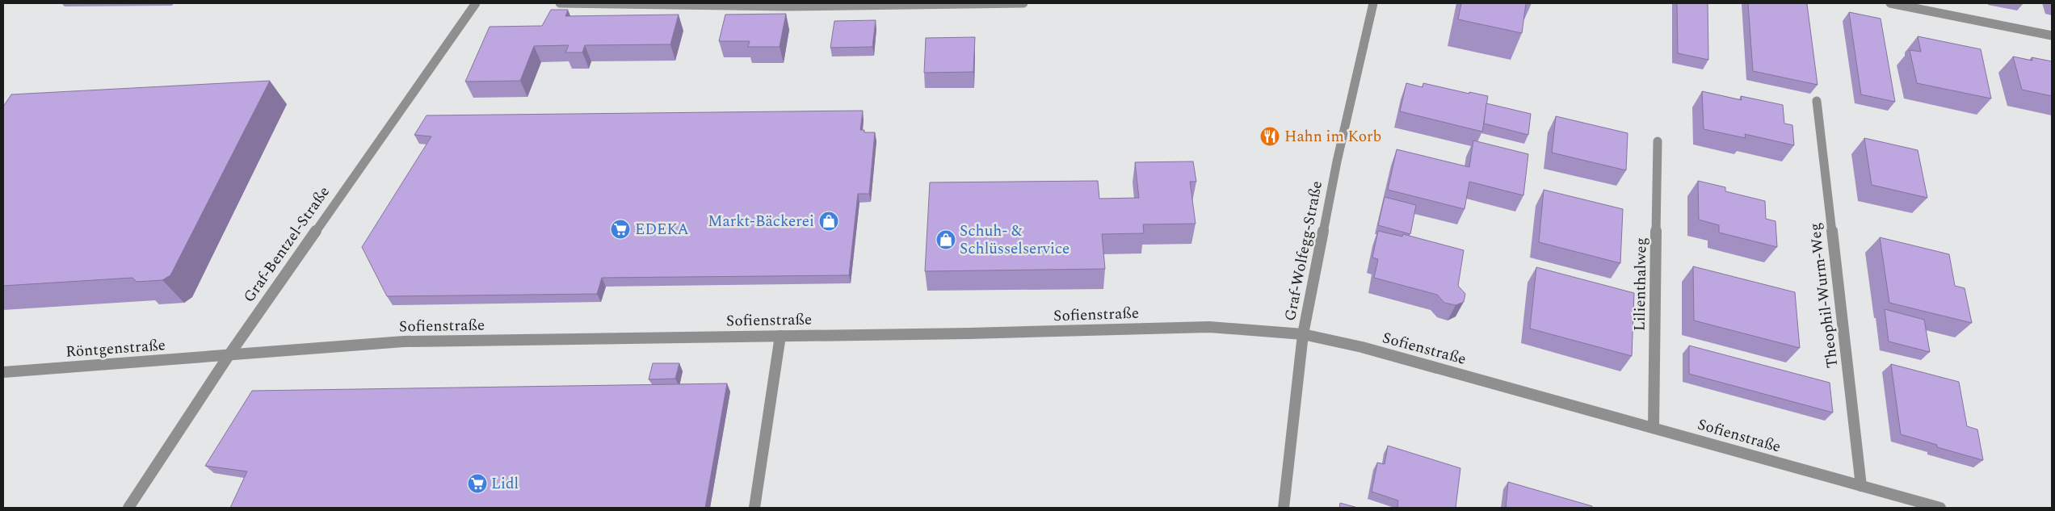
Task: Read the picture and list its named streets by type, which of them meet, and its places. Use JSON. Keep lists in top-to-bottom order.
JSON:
{
  "streets": {
    "street": [
      "Graf-Bentzel-Straße",
      "Graf-Wolfegg-Straße",
      "Lilienthalweg",
      "Theophil-Wurm-Weg",
      "Sofienstraße",
      "Röntgenstraße"
    ]
  },
  "crossings": [
    ["Graf-Bentzel-Straße", "Sofienstraße"],
    ["Graf-Bentzel-Straße", "Röntgenstraße"],
    ["Graf-Wolfegg-Straße", "Sofienstraße"],
    ["Lilienthalweg", "Sofienstraße"],
    ["Theophil-Wurm-Weg", "Sofienstraße"],
    ["Sofienstraße", "Röntgenstraße"]
  ],
  "places": {
    "restaurant": ["Hahn im Korb"],
    "shop": ["Markt-Bäckerei", "Schuh- & Schlüsselservice"],
    "supermarket": ["EDEKA", "Lidl"]
  }
}
